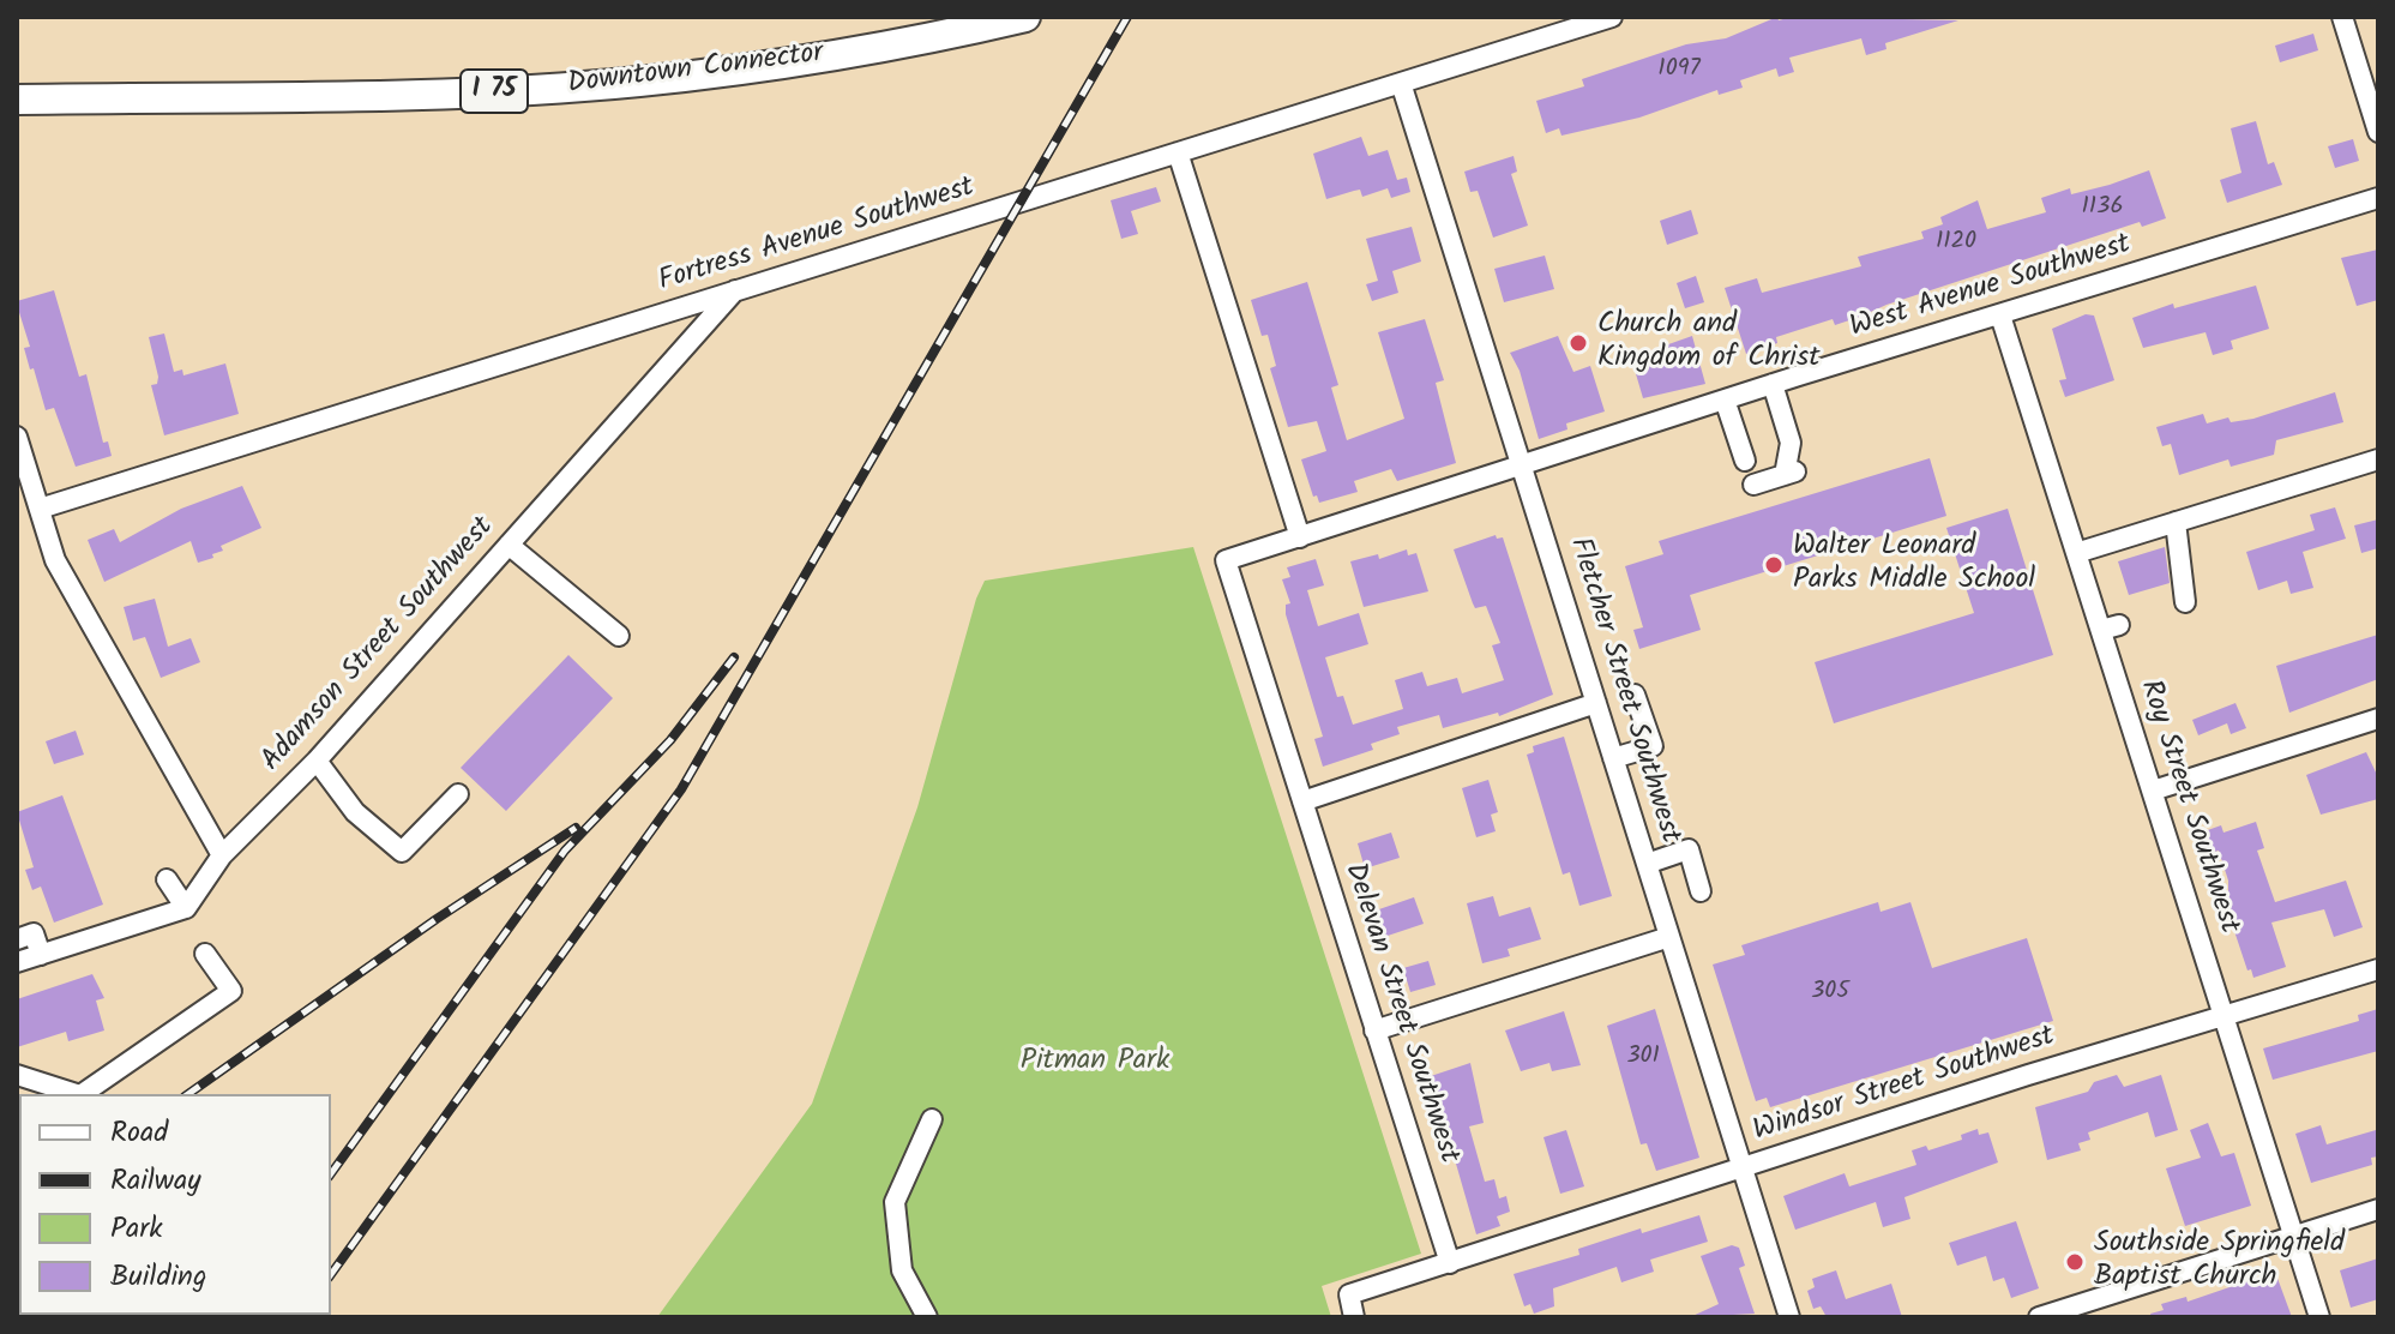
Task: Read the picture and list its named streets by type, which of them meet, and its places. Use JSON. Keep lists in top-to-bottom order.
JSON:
{
  "streets": {
    "highway": ["Downtown Connector", "I 75"],
    "street": [
      "Fortress Avenue Southwest",
      "West Avenue Southwest",
      "Adamson Street Southwest",
      "Fletcher Street Southwest",
      "Roy Street Southwest",
      "Delevan Street Southwest",
      "Windsor Street Southwest"
    ]
  },
  "crossings": [
    ["Fortress Avenue Southwest", "Adamson Street Southwest"],
    ["Fortress Avenue Southwest", "Fletcher Street Southwest"],
    ["West Avenue Southwest", "Fletcher Street Southwest"],
    ["West Avenue Southwest", "Roy Street Southwest"],
    ["West Avenue Southwest", "Delevan Street Southwest"],
    ["Fletcher Street Southwest", "Windsor Street Southwest"],
    ["Roy Street Southwest", "Windsor Street Southwest"],
    ["Delevan Street Southwest", "Windsor Street Southwest"]
  ],
  "parks": ["Pitman Park"],
  "places": ["Church and Kingdom of Christ", "Walter Leonard Parks Middle School", "Southside Springfield Baptist Church"],
  "house_numbers": [
    "1097",
    "1136",
    "1120",
    "305",
    "301"
  ],
  "legend": [
    "Road",
    "Railway",
    "Park",
    "Building"
  ]
}
